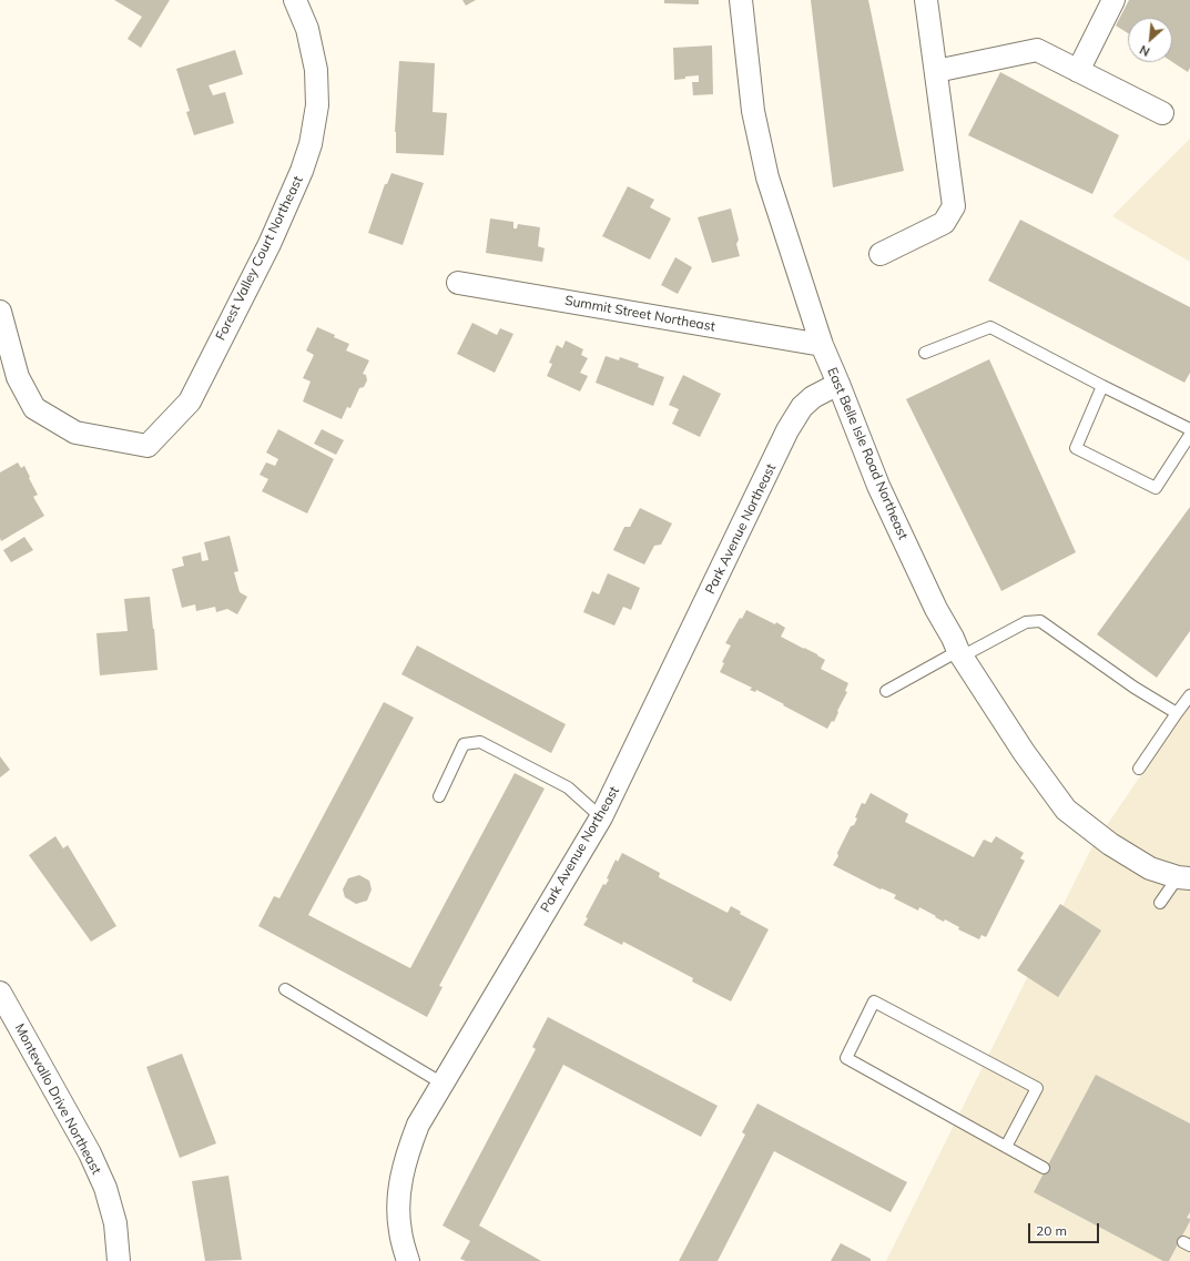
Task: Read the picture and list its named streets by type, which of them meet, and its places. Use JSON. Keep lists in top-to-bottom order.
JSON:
{
  "streets": {
    "street": [
      "Forest Valley Court Northeast",
      "Summit Street Northeast",
      "East Belle Isle Road Northeast",
      "Park Avenue Northeast",
      "Montevallo Drive Northeast"
    ]
  },
  "crossings": [
    ["Summit Street Northeast", "East Belle Isle Road Northeast"],
    ["East Belle Isle Road Northeast", "Park Avenue Northeast"]
  ],
  "scale_bar": "20 m",
  "north": "bottom left"
}
